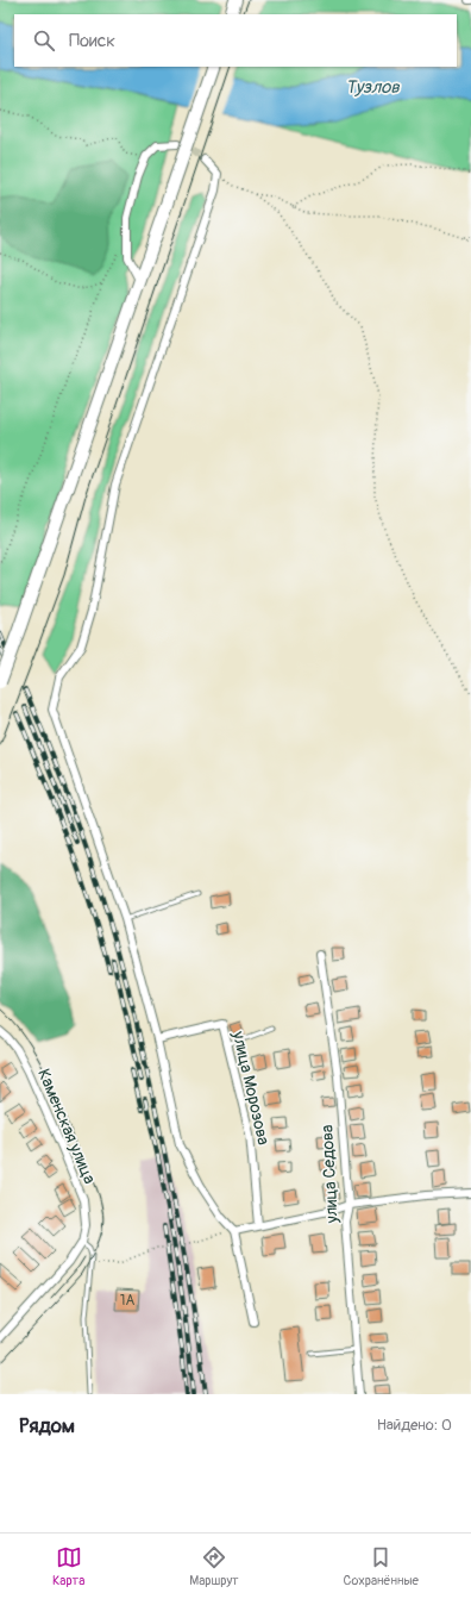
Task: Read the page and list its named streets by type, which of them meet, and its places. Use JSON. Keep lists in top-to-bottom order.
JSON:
{
  "streets": {
    "street": ["улица Морозова", "Каменская улица", "улица Седова"]
  },
  "water": ["Тузлов"],
  "house_numbers": ["1А"],
  "page": {
    "search": "Поиск",
    "heading": ["Рядом", "Найдено: 0"],
    "nav": ["Карта", "Маршрут", "Сохранённые"]
  }
}
